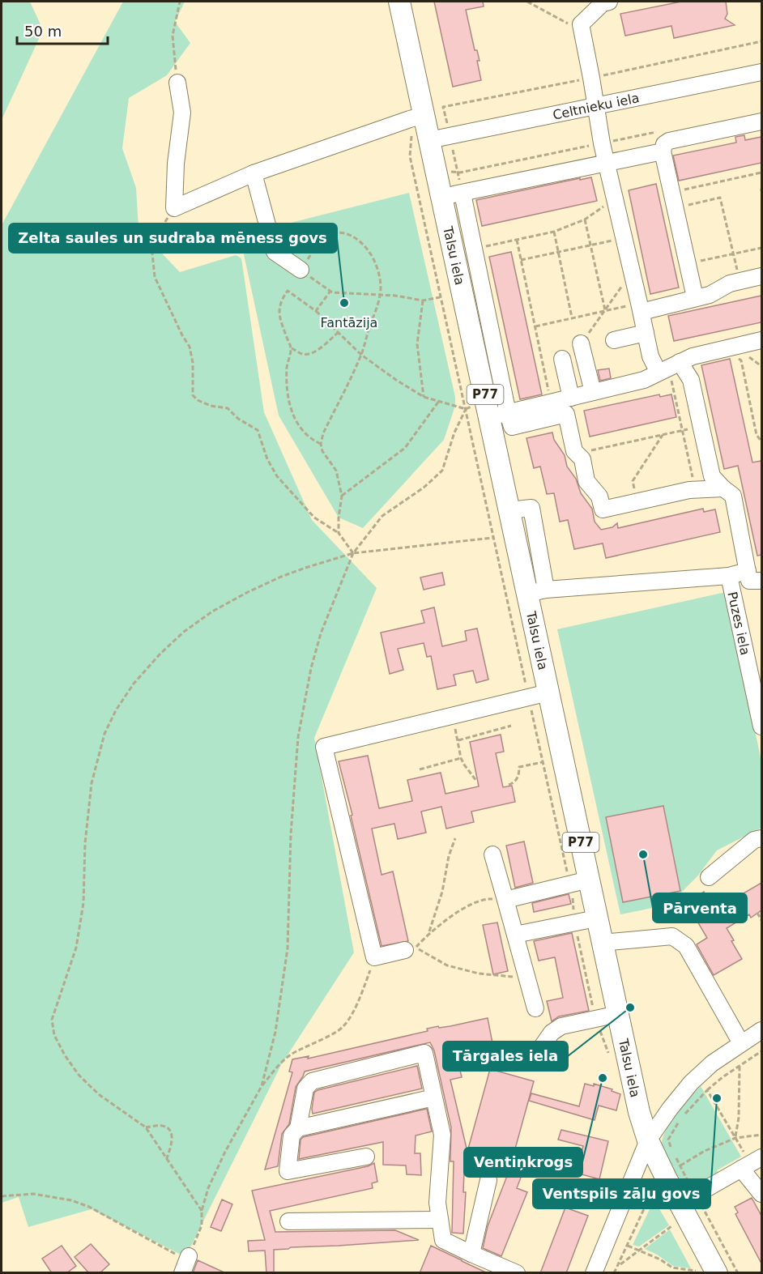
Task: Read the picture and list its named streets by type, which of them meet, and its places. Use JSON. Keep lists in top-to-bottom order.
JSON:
{
  "streets": {
    "main road": ["Talsu iela", "P77"],
    "street": ["Celtnieku iela", "Puzes iela"]
  },
  "crossings": [
    ["Celtnieku iela", "Talsu iela"]
  ],
  "parks": ["Fantāzija"],
  "places": [
    "Zelta saules un sudraba mēness govs",
    "Pārventa",
    "Tārgales iela",
    "Ventiņkrogs",
    "Ventspils zāļu govs"
  ],
  "scale_bar": "50 m"
}
